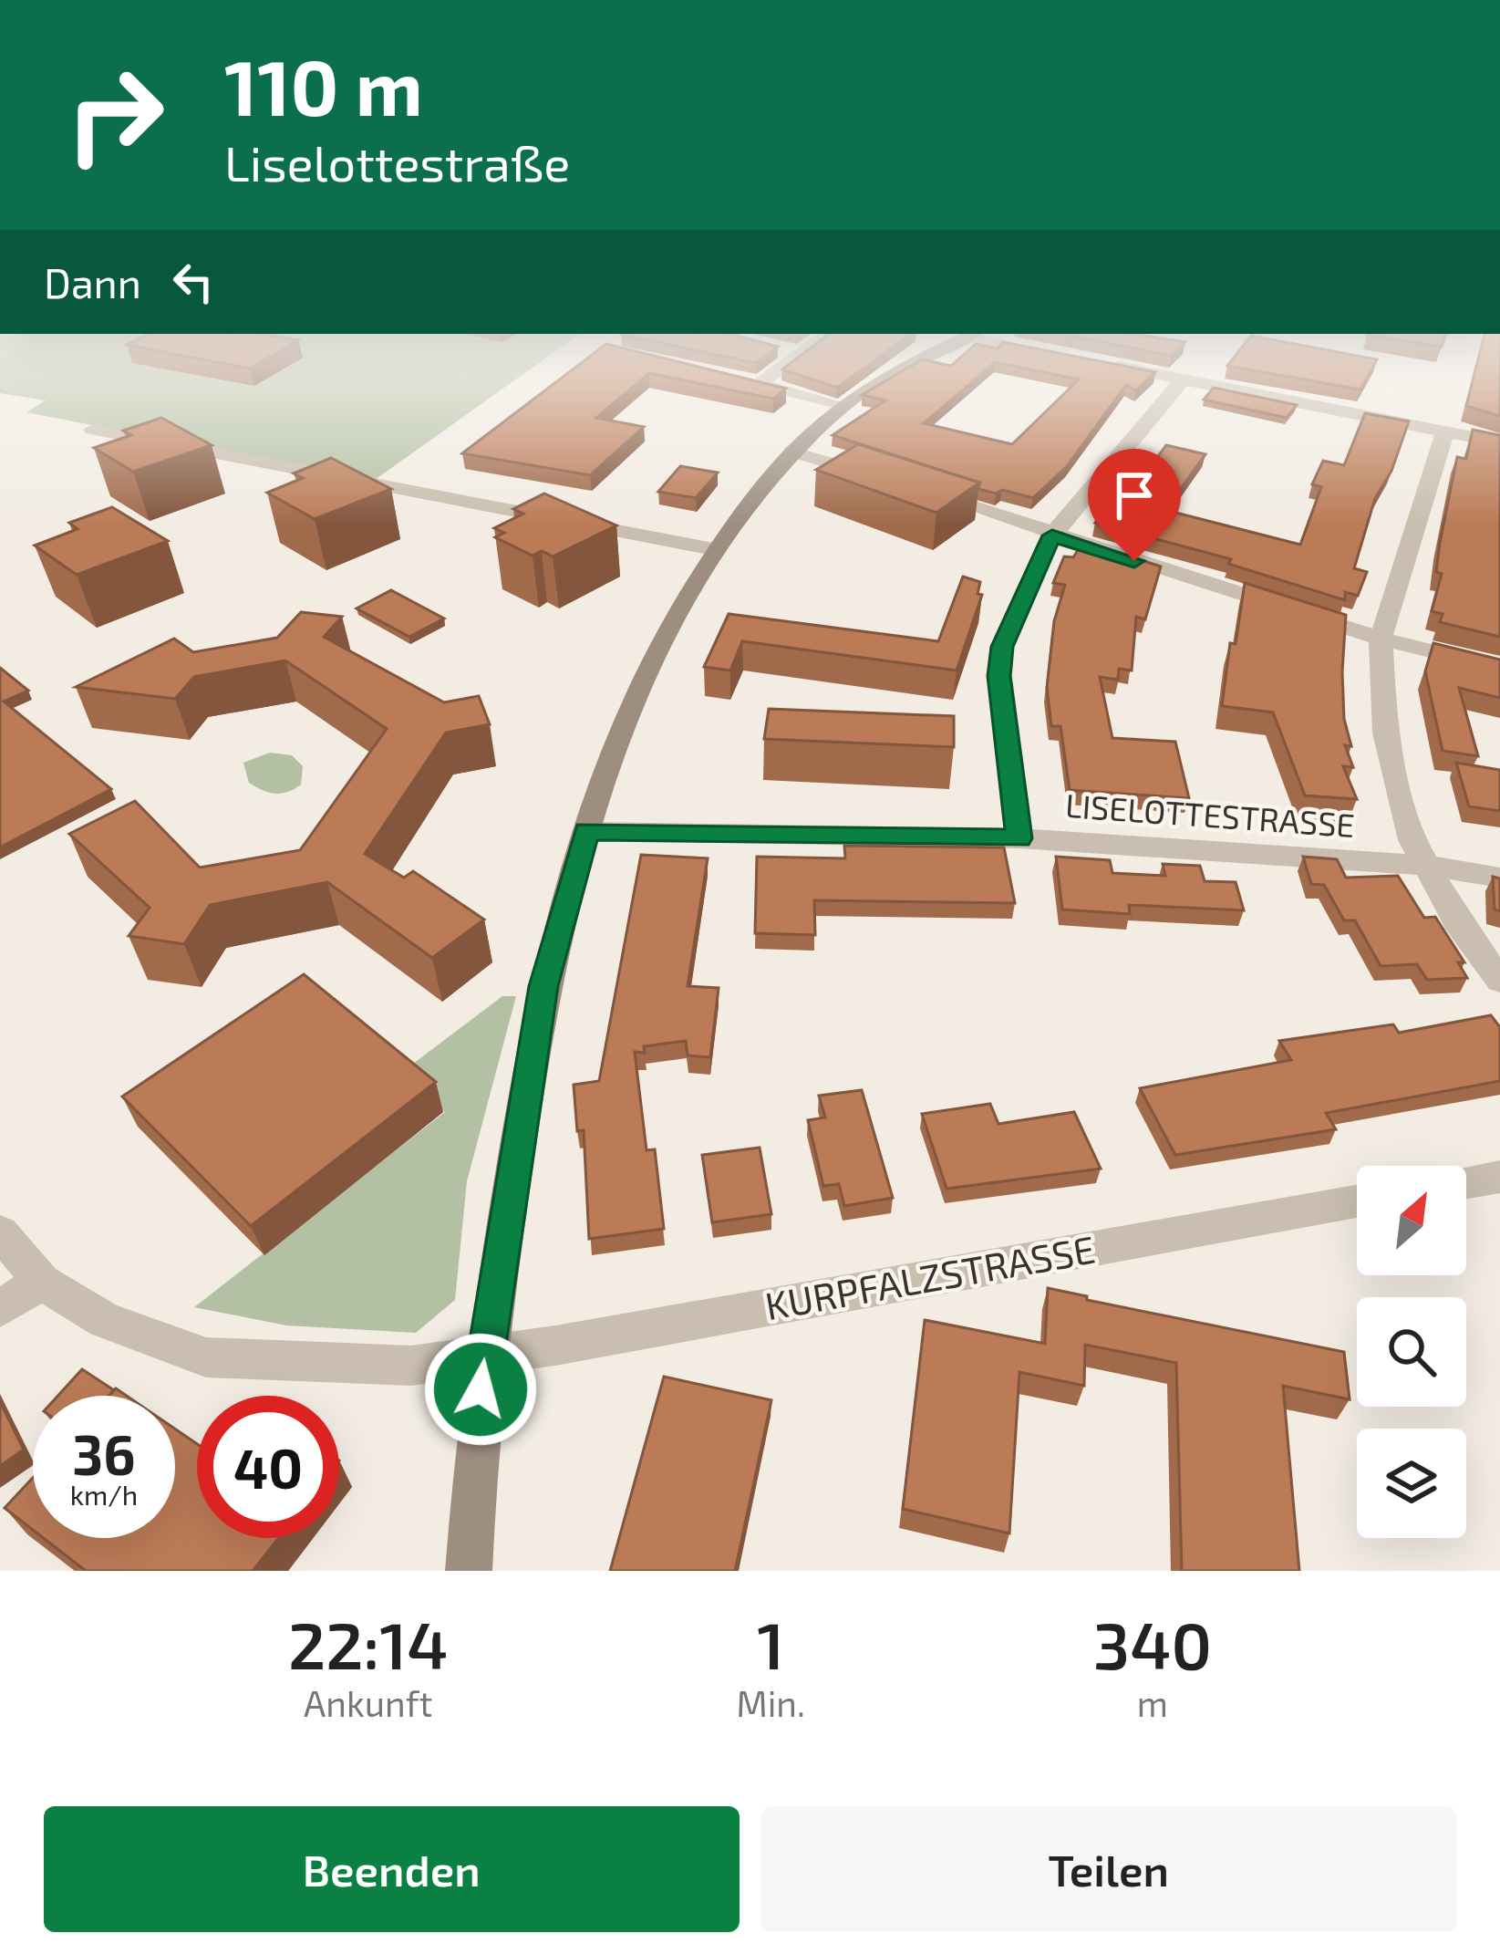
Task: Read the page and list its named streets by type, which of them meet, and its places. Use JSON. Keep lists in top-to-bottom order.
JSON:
{
  "streets": {
    "street": ["LISELOTTESTRASSE", "KURPFALZSTRASSE"]
  },
  "north": "top right",
  "page": {
    "turn": ["110 m", "Liselottestraße"],
    "then": "Dann",
    "speed": "36 km/h",
    "limit": "40",
    "eta": [
      "22:14",
      "Ankunft",
      "1",
      "Min.",
      "340",
      "m"
    ],
    "buttons": ["Beenden", "Teilen"]
  }
}
